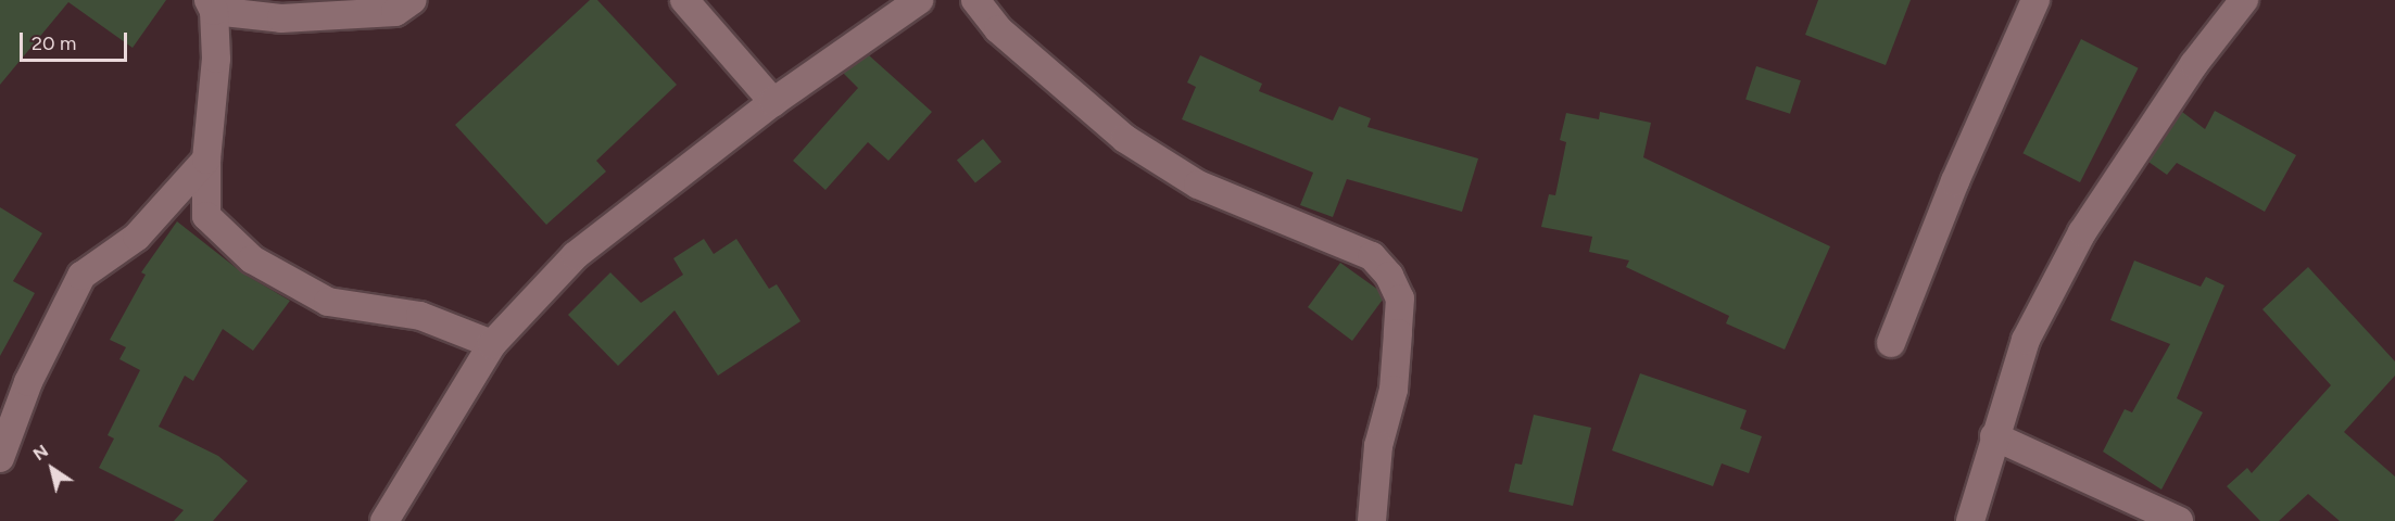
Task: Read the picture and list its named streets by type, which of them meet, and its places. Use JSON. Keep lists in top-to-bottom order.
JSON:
{
  "scale_bar": "20 m",
  "north": "top left"
}
